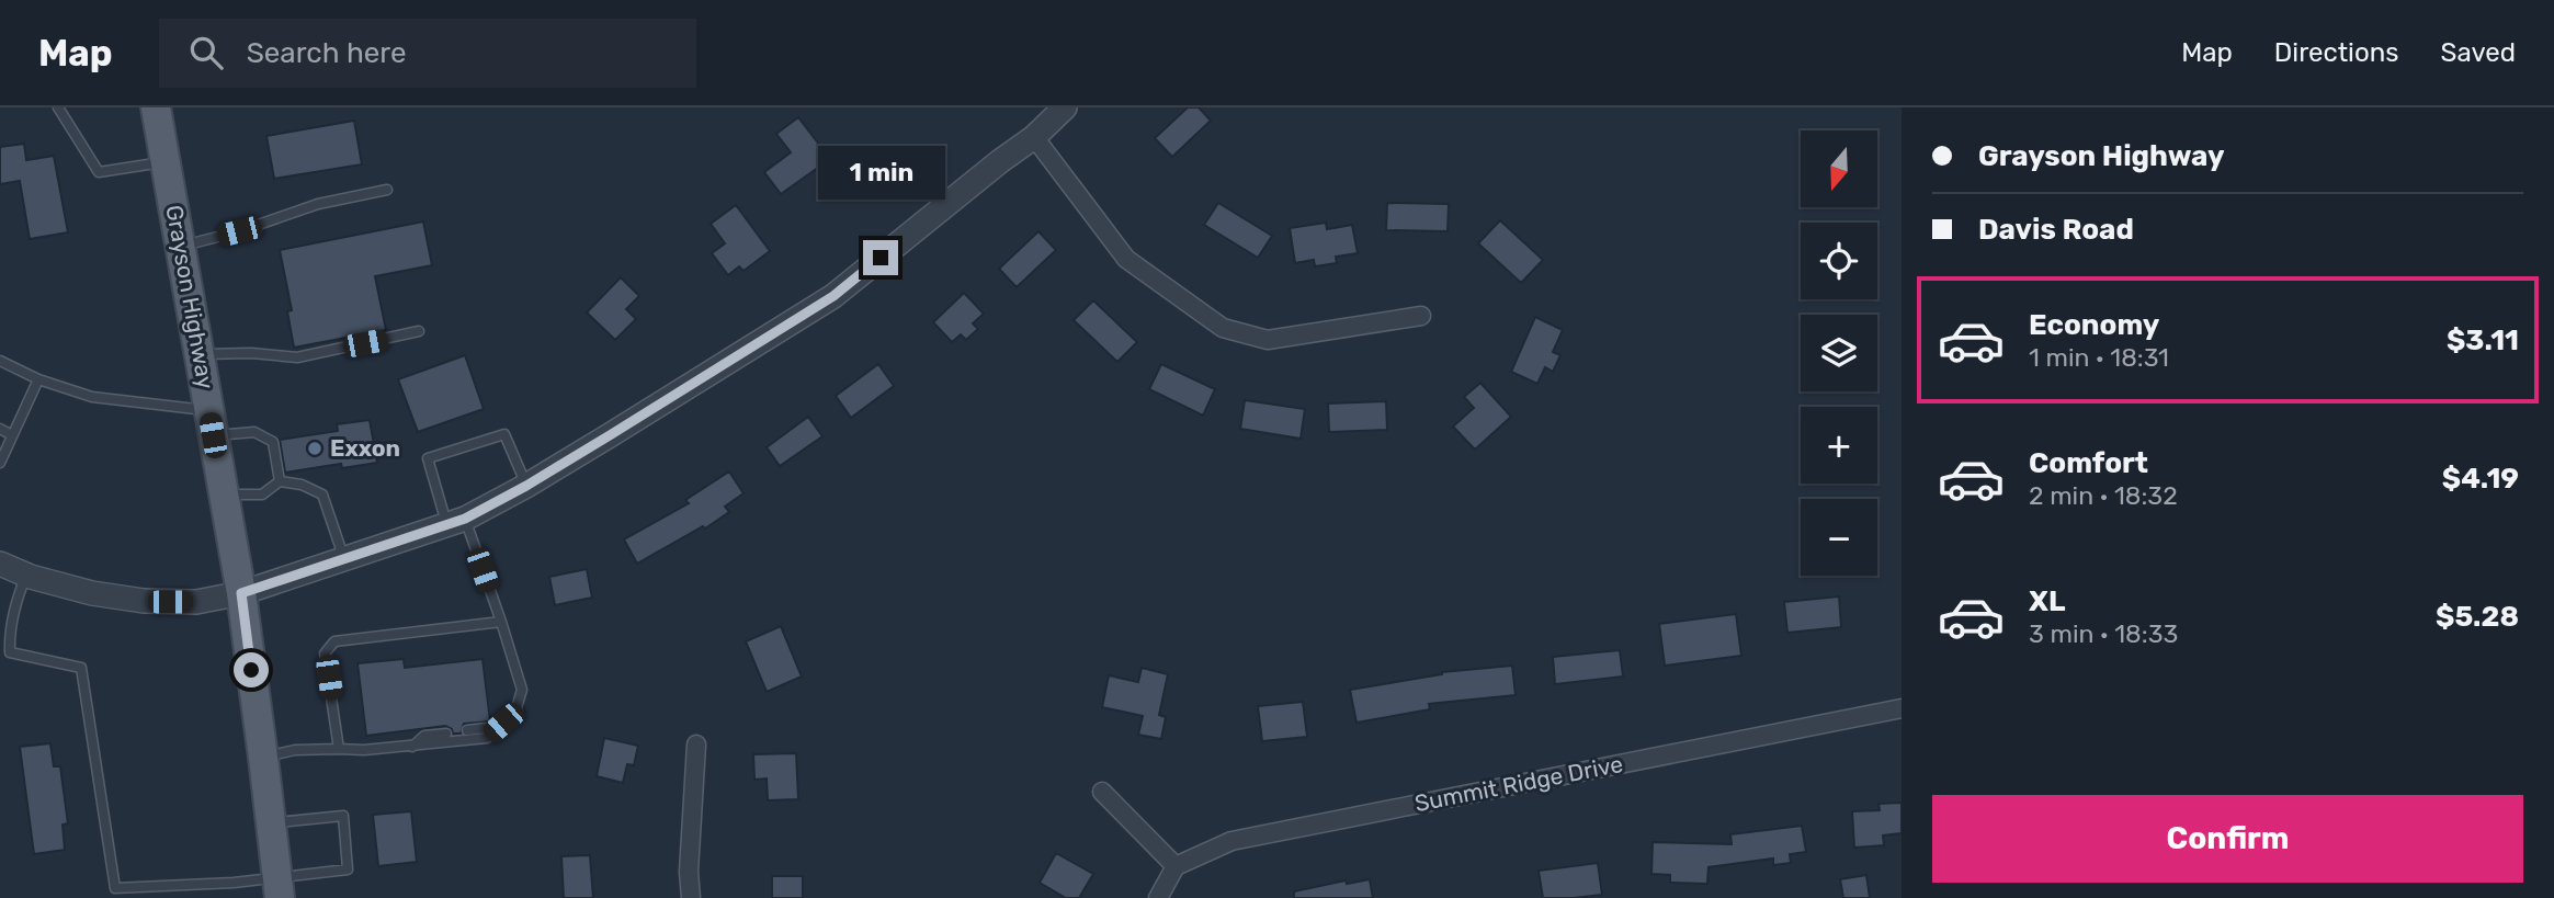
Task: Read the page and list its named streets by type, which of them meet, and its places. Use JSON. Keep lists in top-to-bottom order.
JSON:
{
  "streets": {
    "main road": ["Grayson Highway"],
    "street": ["Summit Ridge Drive"]
  },
  "places": ["Exxon"],
  "north": "bottom",
  "page": {
    "header": "Map",
    "search": "Search here",
    "nav": ["Map", "Directions", "Saved"],
    "banner": ["Grayson Highway", "Davis Road"],
    "map_buttons": ["+", "−"],
    "bubble": "1 min",
    "list": [
      {
        "name": "Economy",
        "note": "1 min · 18:31",
        "value": "$3.11"
      },
      {
        "name": "Comfort",
        "note": "2 min · 18:32",
        "value": "$4.19"
      },
      {
        "name": "XL",
        "note": "3 min · 18:33",
        "value": "$5.28"
      }
    ],
    "buttons": "Confirm"
  }
}
